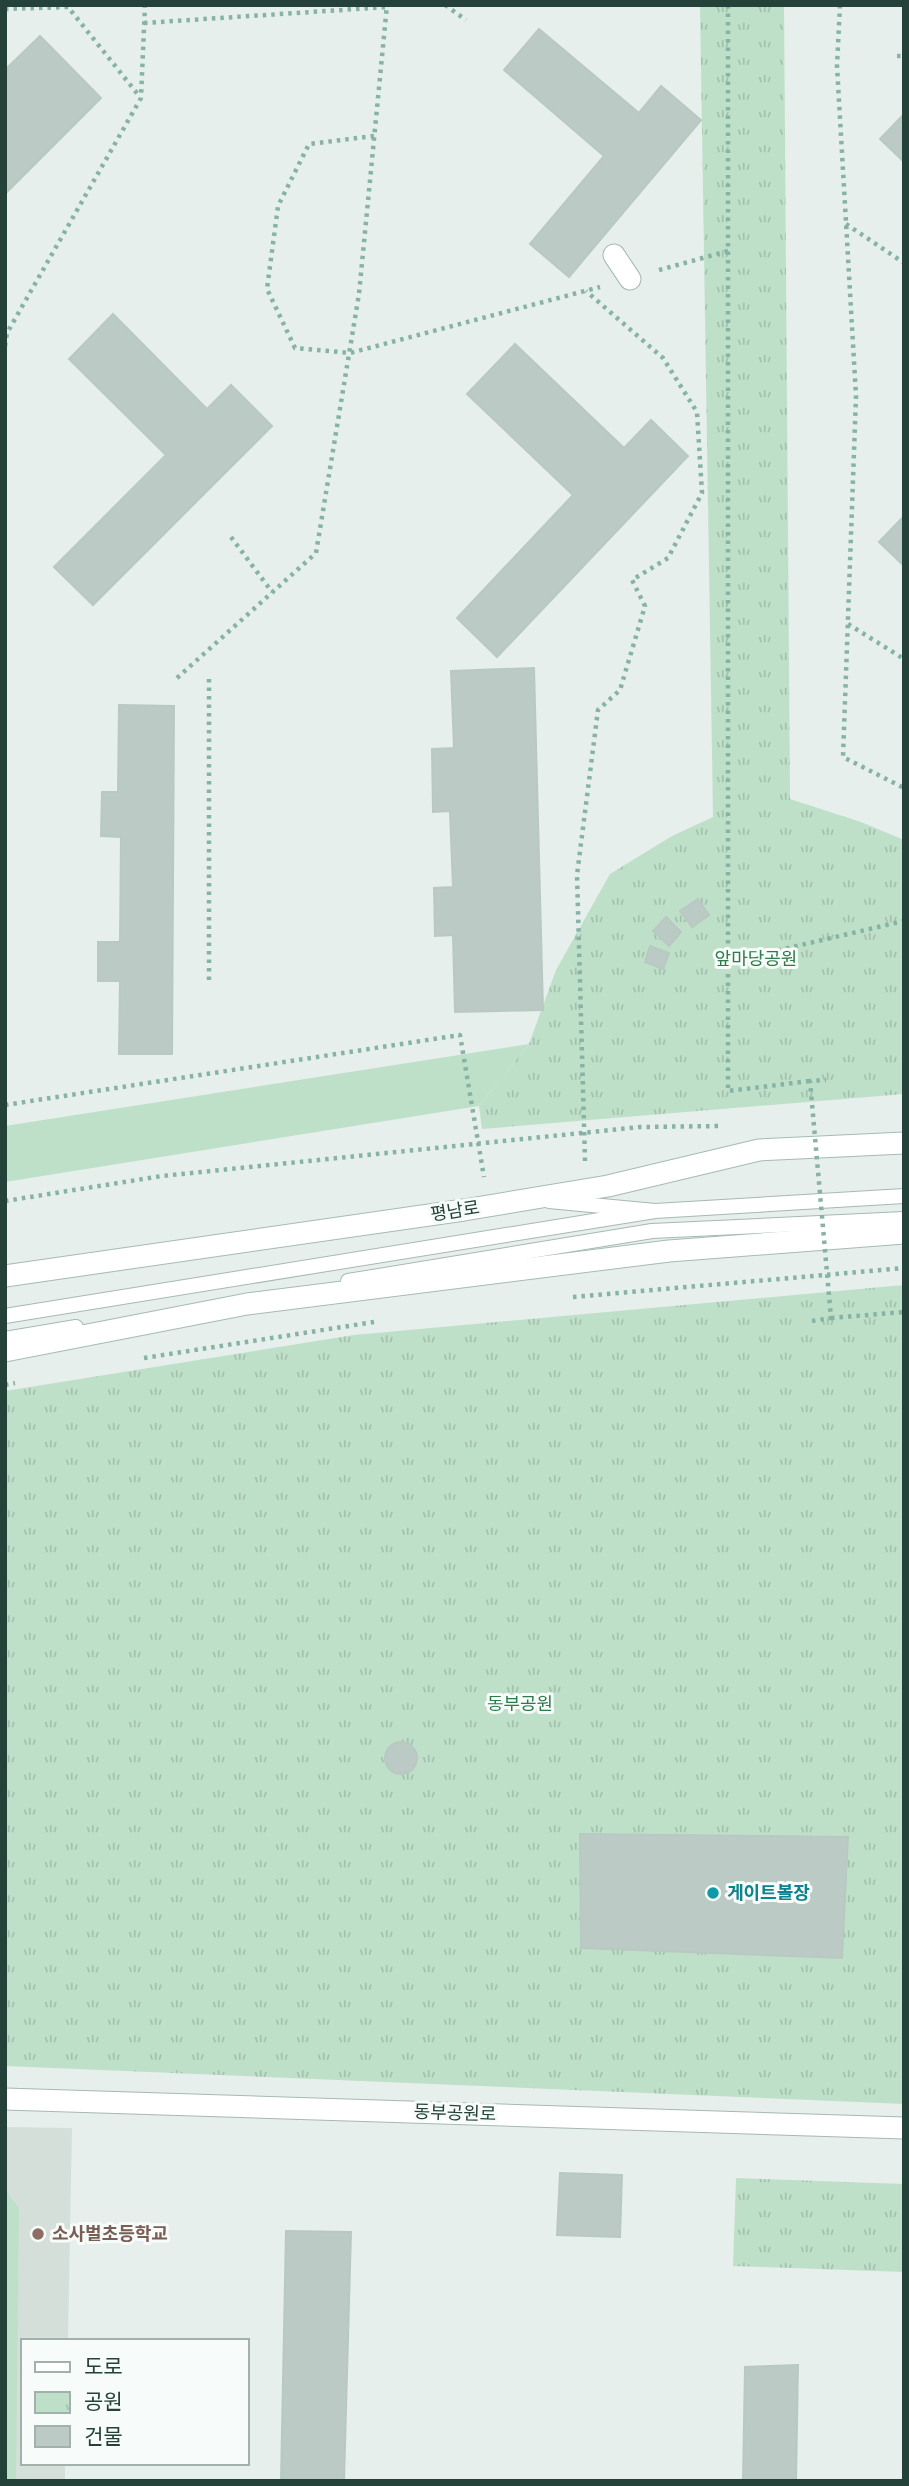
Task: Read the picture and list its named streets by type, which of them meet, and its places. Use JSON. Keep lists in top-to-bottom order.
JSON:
{
  "streets": {
    "main road": ["평남로", "동부공원로"]
  },
  "parks": ["앞마당공원", "동부공원"],
  "places": ["게이트볼장", "소사벌초등학교"],
  "legend": ["도로", "공원", "건물"]
}
